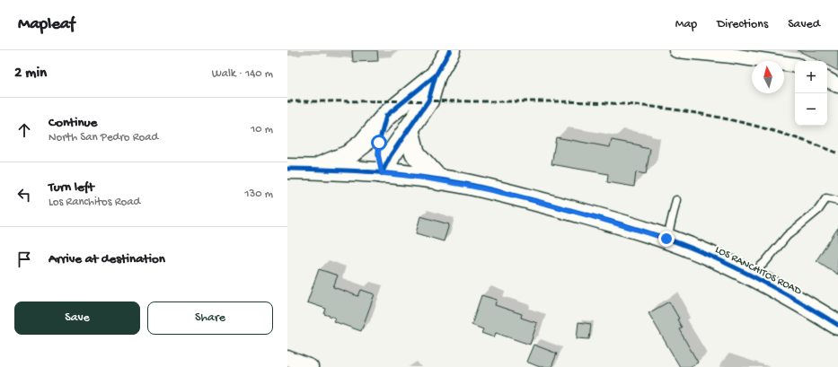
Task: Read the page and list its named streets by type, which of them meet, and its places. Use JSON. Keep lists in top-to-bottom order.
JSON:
{
  "streets": {
    "main road": ["LOS RANCHITOS ROAD"]
  },
  "north": "top",
  "page": {
    "header": "Mapleaf",
    "nav": ["Map", "Directions", "Saved"],
    "heading": ["2 min", "Walk · 140 m"],
    "map_buttons": ["+", "−"],
    "list": [
      ["Continue", "North San Pedro Road", "10 m"],
      ["Turn left", "Los Ranchitos Road", "130 m"],
      "Arrive at destination"
    ],
    "buttons": ["Save", "Share"]
  }
}
